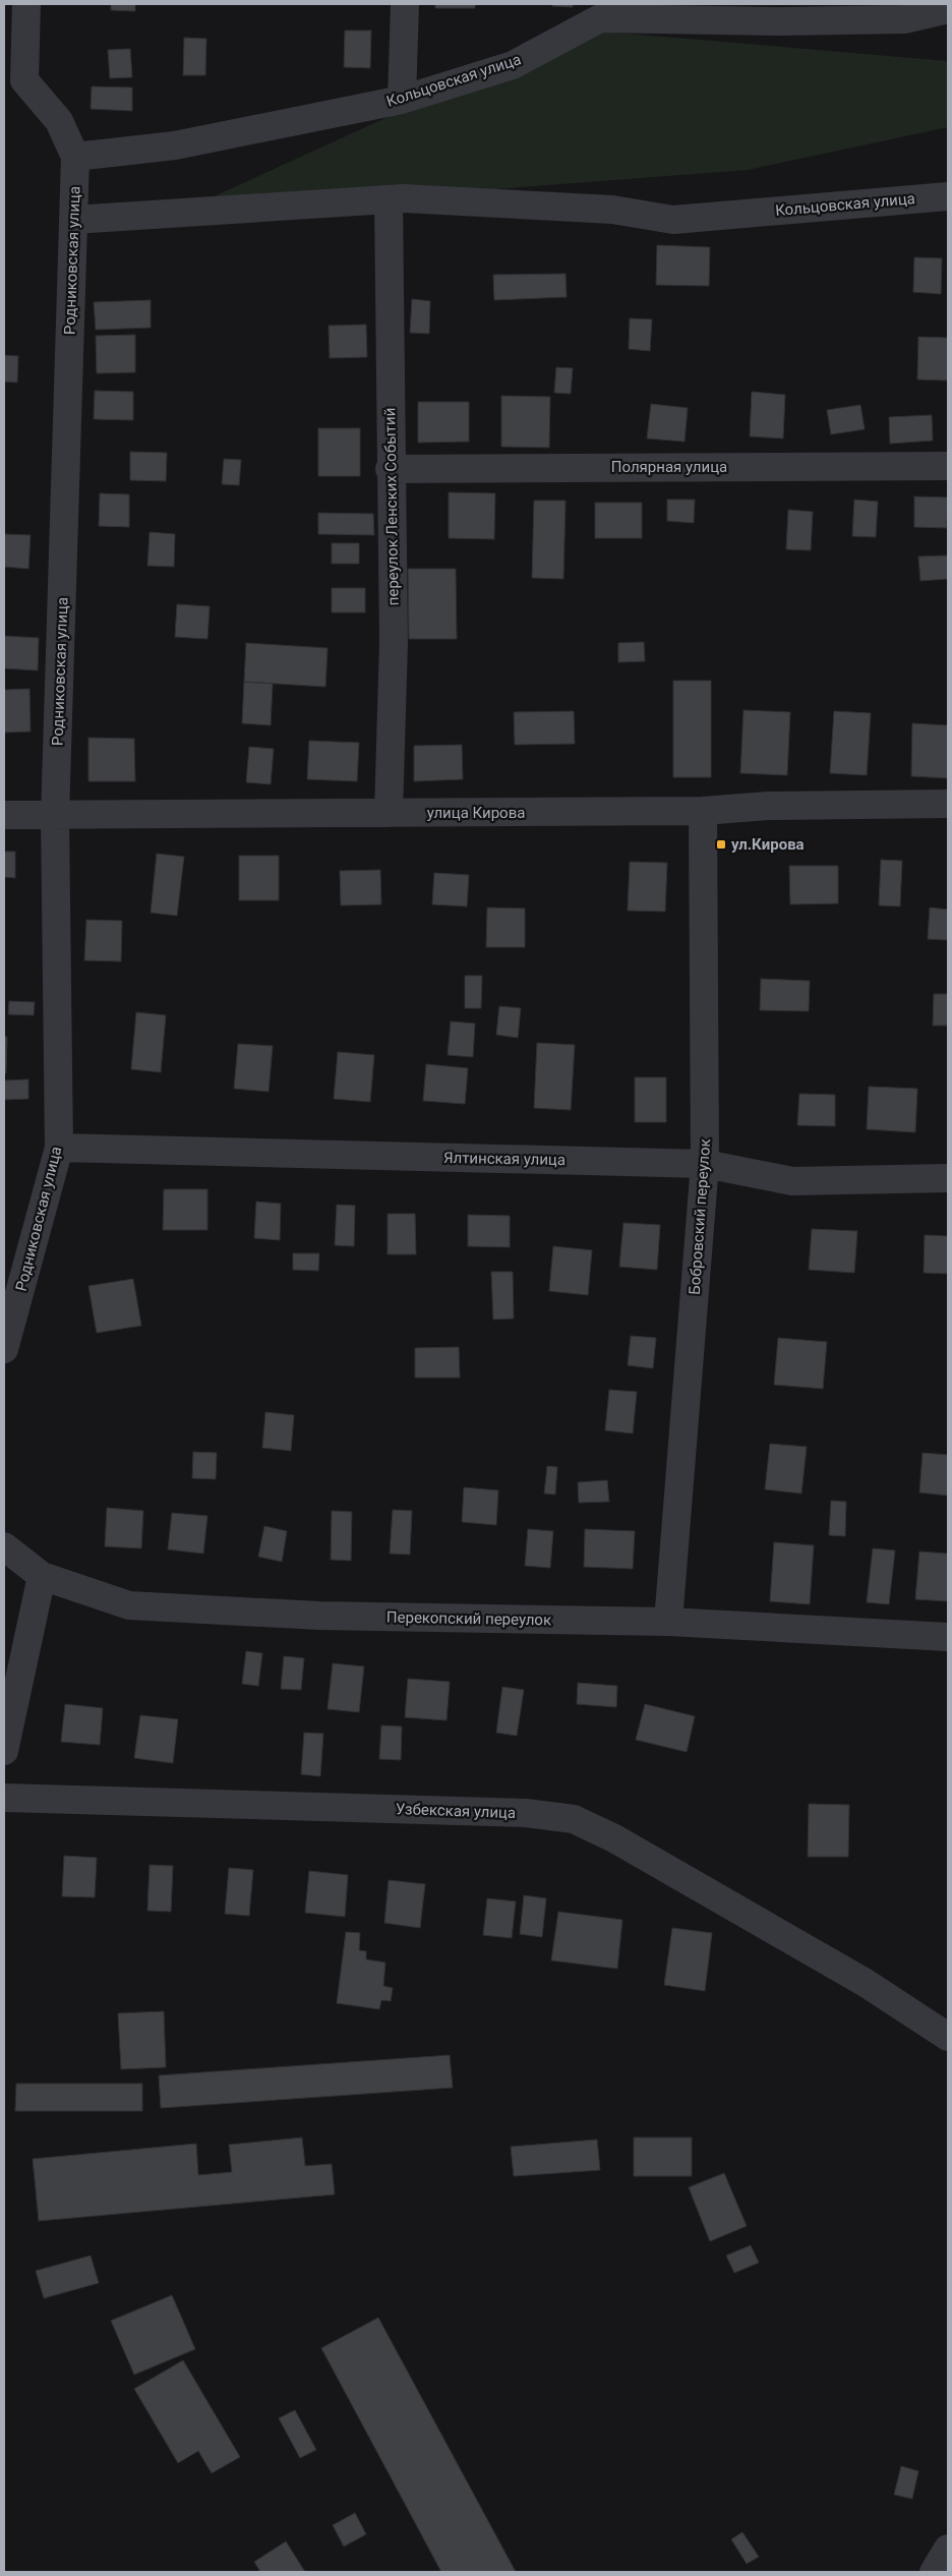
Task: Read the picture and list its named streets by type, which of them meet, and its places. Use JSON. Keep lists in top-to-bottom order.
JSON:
{
  "streets": {
    "street": [
      "Кольцовская улица",
      "Родниковская улица",
      "Полярная улица",
      "переулок Ленских Событий",
      "улица Кирова",
      "Ялтинская улица",
      "Бобровский переулок",
      "Перекопский переулок",
      "Узбекская улица"
    ]
  },
  "crossings": [
    ["Кольцовская улица", "Родниковская улица"],
    ["Кольцовская улица", "переулок Ленских Событий"],
    ["Родниковская улица", "улица Кирова"],
    ["Родниковская улица", "Ялтинская улица"],
    ["Полярная улица", "переулок Ленских Событий"],
    ["переулок Ленских Событий", "улица Кирова"],
    ["улица Кирова", "Бобровский переулок"],
    ["Ялтинская улица", "Бобровский переулок"],
    ["Бобровский переулок", "Перекопский переулок"]
  ],
  "places": {
    "transit": ["ул.Кирова"]
  }
}
